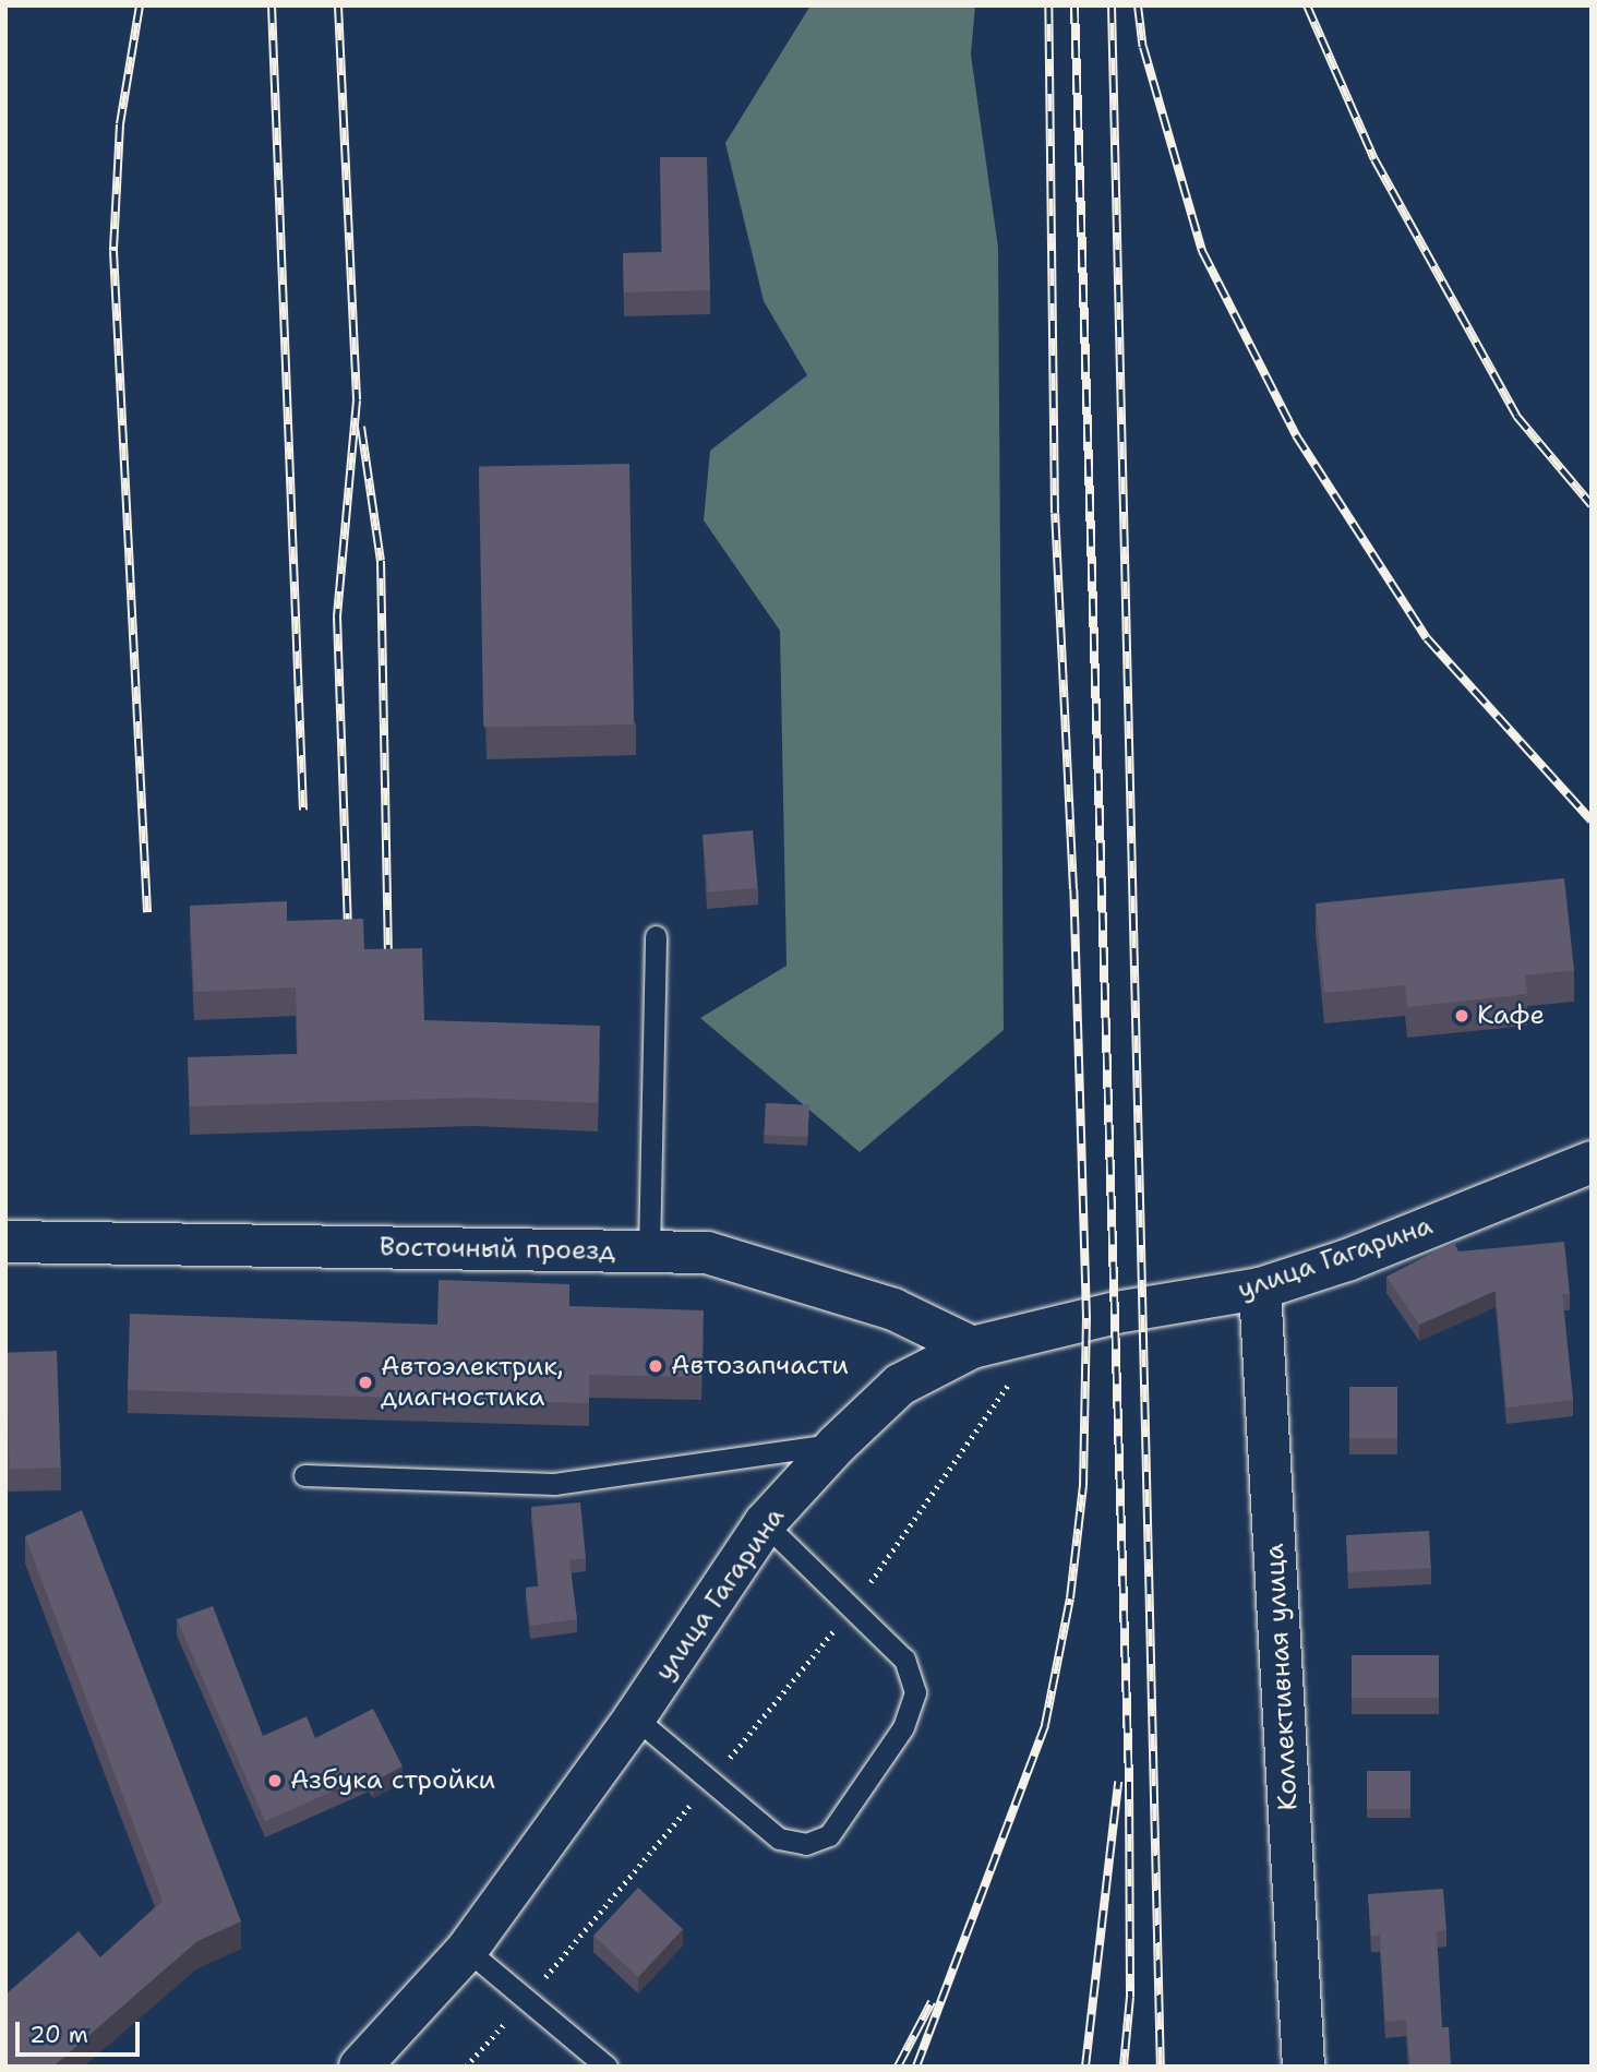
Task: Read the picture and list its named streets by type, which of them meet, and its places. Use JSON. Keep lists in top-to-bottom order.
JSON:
{
  "streets": {
    "street": ["Восточный проезд", "улица Гагарина", "Коллективная улица"]
  },
  "crossings": [
    ["Восточный проезд", "улица Гагарина"],
    ["улица Гагарина", "Коллективная улица"]
  ],
  "places": [
    "Кафе",
    "Автозапчасти",
    "Автоэлектрик, диагностика",
    "Азбука стройки"
  ],
  "scale_bar": "20 m"
}
